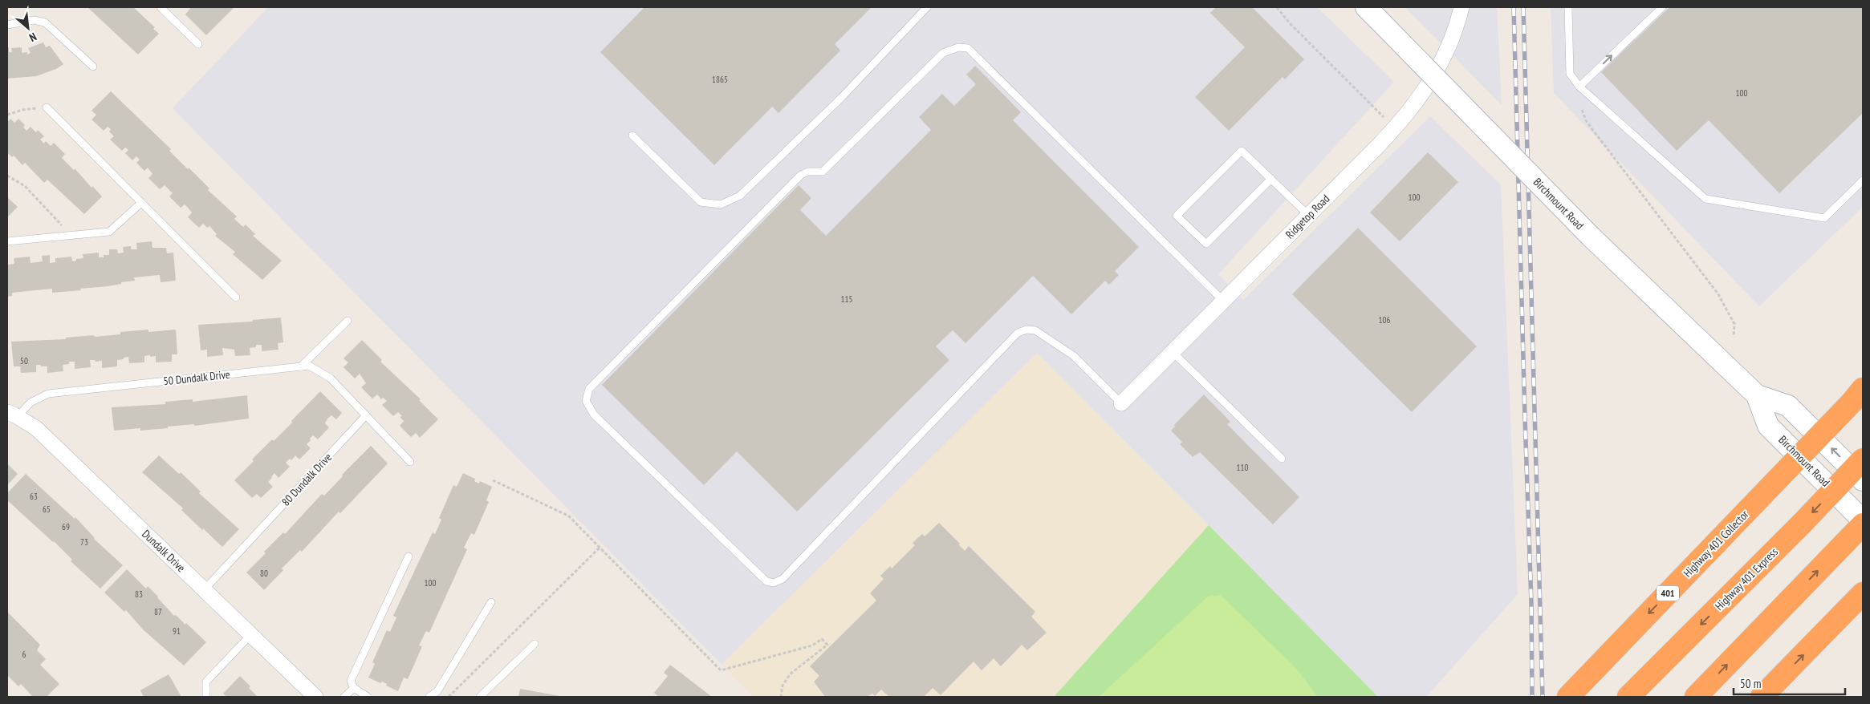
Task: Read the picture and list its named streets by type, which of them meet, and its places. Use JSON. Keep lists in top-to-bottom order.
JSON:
{
  "streets": {
    "highway": ["Highway 401 Collector", "Highway 401 Express", "401"],
    "main road": ["Birchmount Road"],
    "street": ["Ridgetop Road", "Dundalk Drive"],
    "lane": ["50 Dundalk Drive", "80 Dundalk Drive"]
  },
  "crossings": [
    ["50 Dundalk Drive", "80 Dundalk Drive"],
    ["50 Dundalk Drive", "Dundalk Drive"],
    ["80 Dundalk Drive", "Dundalk Drive"]
  ],
  "house_numbers": [
    "1865",
    "100",
    "100",
    "115",
    "106",
    "50",
    "110",
    "63",
    "65",
    "69",
    "73",
    "80",
    "100",
    "83",
    "87",
    "91",
    "6"
  ],
  "scale_bar": "50 m",
  "north": "bottom right"
}
